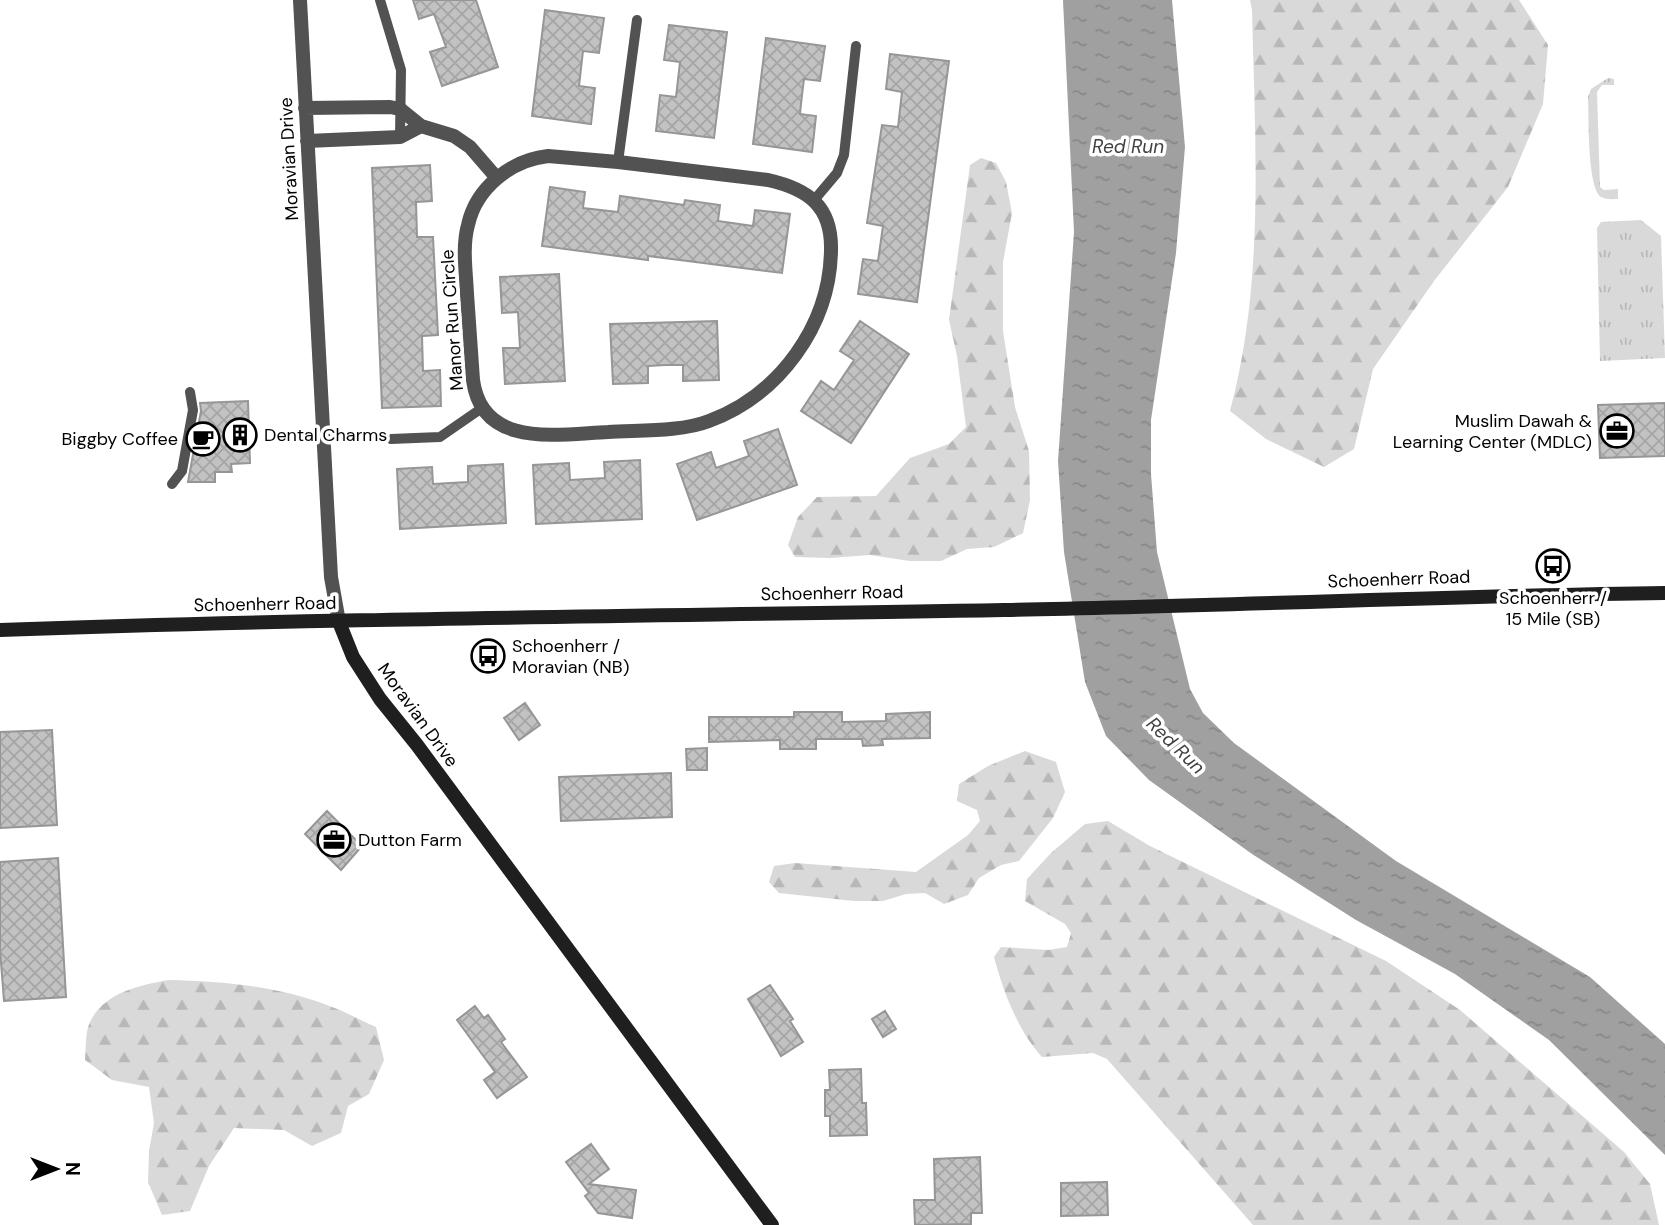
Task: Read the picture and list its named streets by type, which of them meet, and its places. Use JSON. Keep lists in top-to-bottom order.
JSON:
{
  "streets": {
    "main road": ["Moravian Drive", "Schoenherr Road"],
    "street": ["Manor Run Circle"]
  },
  "crossings": [
    ["Moravian Drive", "Schoenherr Road"]
  ],
  "water": ["Red Run"],
  "places": {
    "office": ["Muslim Dawah & Learning Center (MDLC)", "Dutton Farm"],
    "building": ["Dental Charms"],
    "cafe": ["Biggby Coffee"],
    "bus stop": ["Schoenherr / 15 Mile (SB)", "Schoenherr / Moravian (NB)"]
  },
  "north": "right"
}
